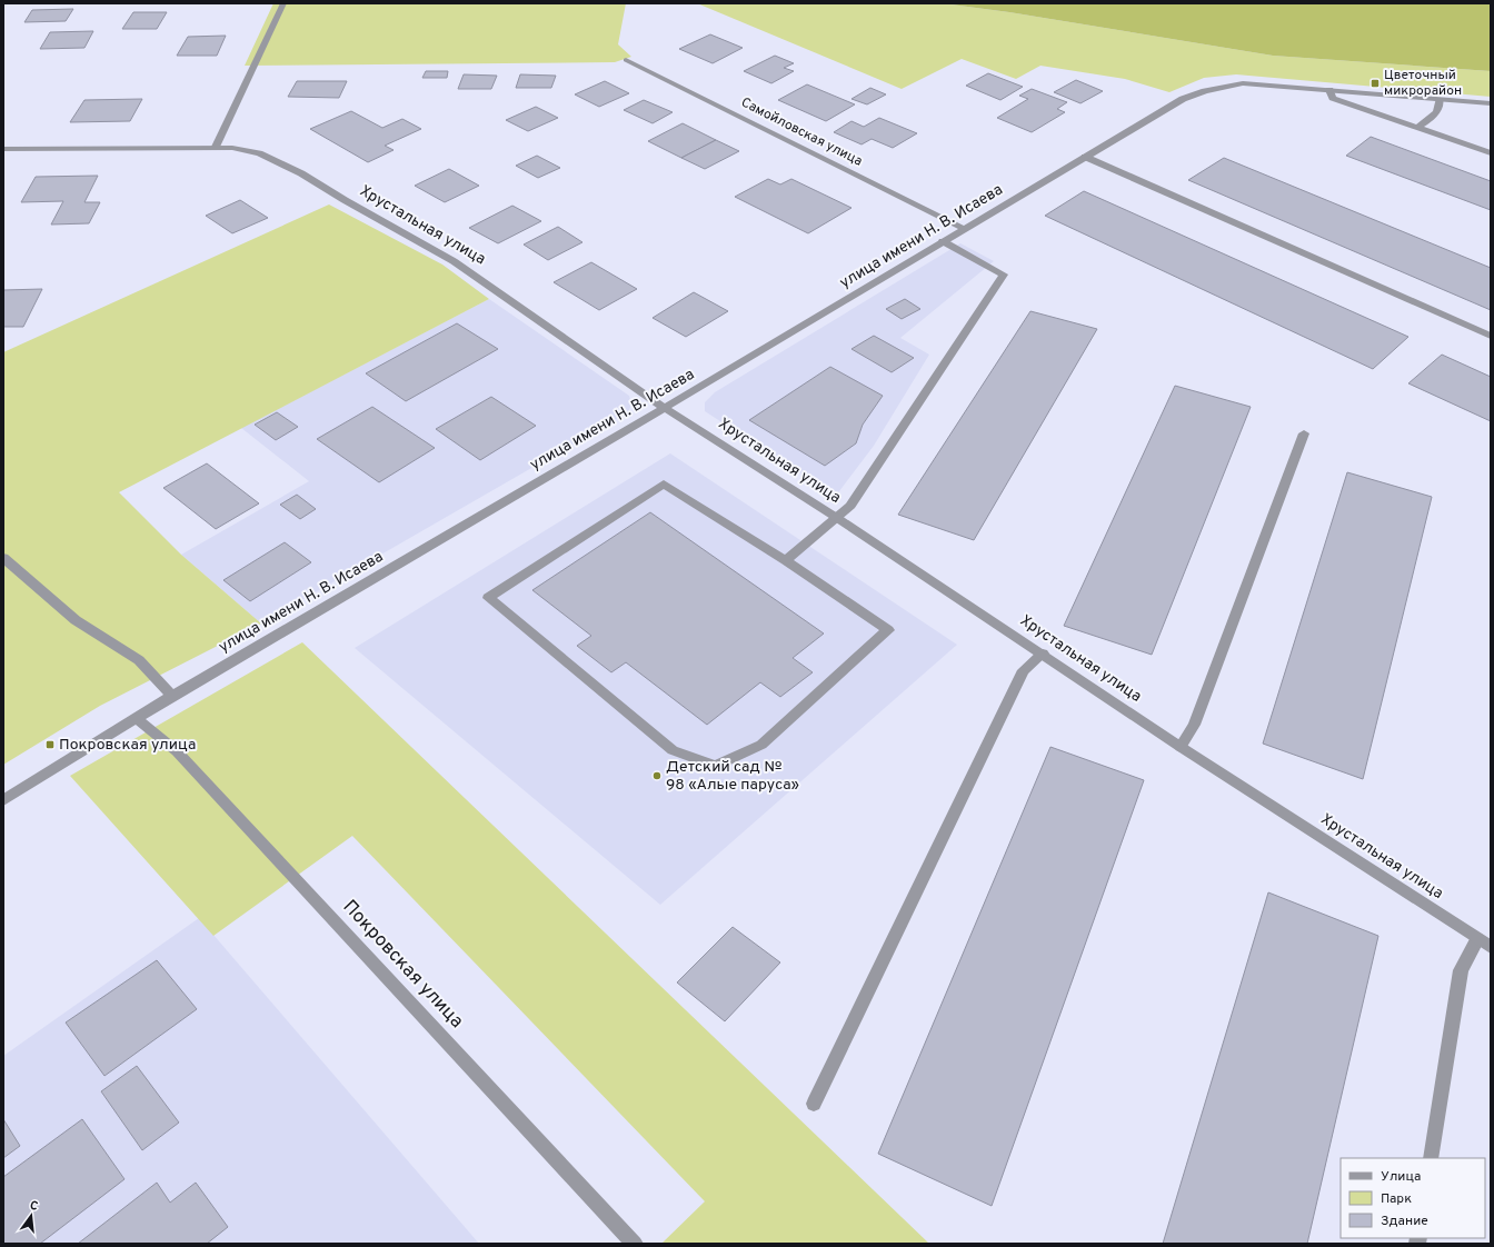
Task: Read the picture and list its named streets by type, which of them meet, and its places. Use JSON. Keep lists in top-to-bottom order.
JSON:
{
  "streets": {
    "street": [
      "Самойловская улица",
      "Хрустальная улица",
      "улица имени Н. В. Исаева",
      "Покровская улица"
    ]
  },
  "crossings": [
    ["Самойловская улица", "улица имени Н. В. Исаева"],
    ["Хрустальная улица", "улица имени Н. В. Исаева"],
    ["улица имени Н. В. Исаева", "Покровская улица"]
  ],
  "places": {
    "transit": ["Цветочный микрорайон", "Покровская улица"],
    "other": ["Детский сад № 98 «Алые паруса»"]
  },
  "legend": ["Улица", "Парк", "Здание"],
  "north": "top"
}
